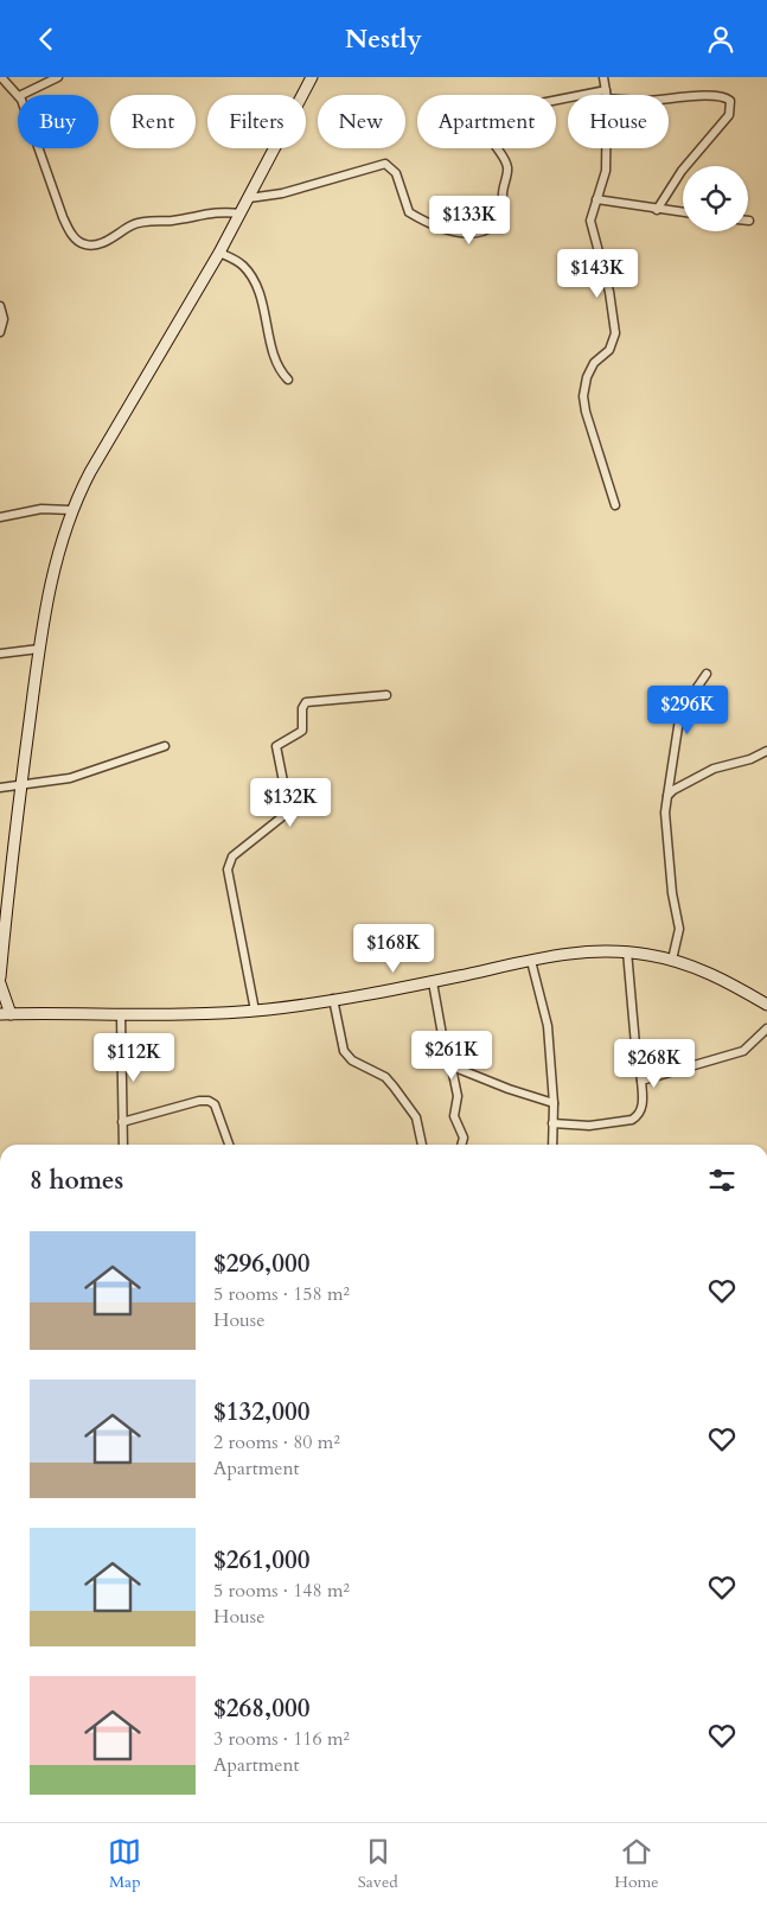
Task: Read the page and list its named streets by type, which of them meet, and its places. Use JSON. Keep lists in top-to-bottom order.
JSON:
{
  "page": {
    "header": "Nestly",
    "chip": [
      "Buy",
      "Rent",
      "Filters",
      "New",
      "Apartment",
      "House"
    ],
    "price": [
      "$133K",
      "$143K",
      "$296K",
      "$132K",
      "$168K",
      "$261K",
      "$112K",
      "$268K"
    ],
    "heading": "8 homes",
    "list": [
      {
        "name": "$296,000",
        "note": "5 rooms · 158 m² · House"
      },
      {
        "name": "$132,000",
        "note": "2 rooms · 80 m² · Apartment"
      },
      {
        "name": "$261,000",
        "note": "5 rooms · 148 m² · House"
      },
      {
        "name": "$268,000",
        "note": "3 rooms · 116 m² · Apartment"
      }
    ],
    "tabs": ["Map", "Saved", "Home"]
  }
}
